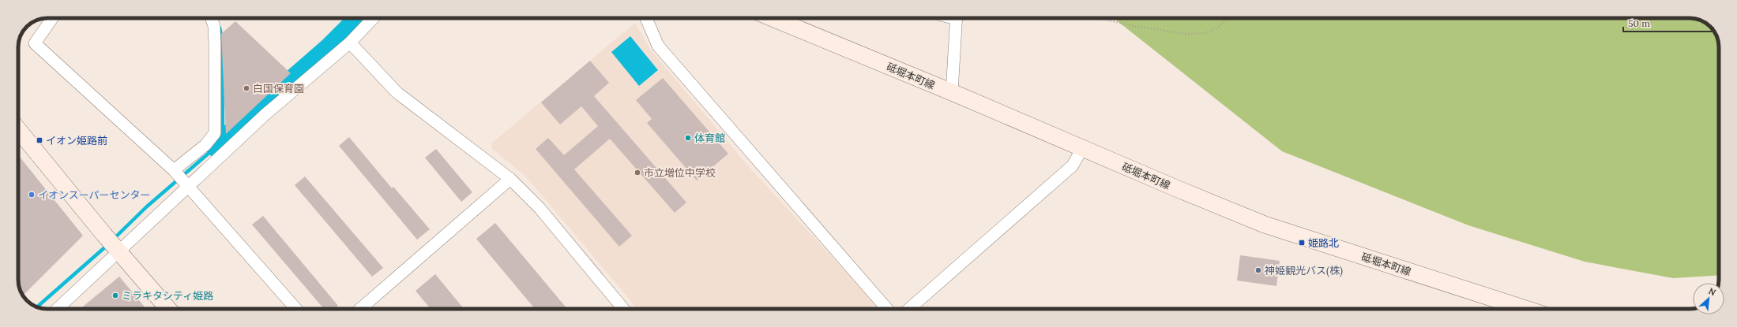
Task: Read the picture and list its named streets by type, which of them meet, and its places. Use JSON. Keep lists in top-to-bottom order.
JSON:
{
  "streets": {
    "main road": ["砥堀本町線"]
  },
  "places": {
    "other": [
      "白国保育園",
      "体育館",
      "市立増位中学校",
      "イオンスーパーセンター",
      "神姫観光バス(株)",
      "ミラキタシティ姫路"
    ],
    "transit": ["イオン姫路前", "姫路北"]
  },
  "scale_bar": "50 m",
  "north": "top right"
}
